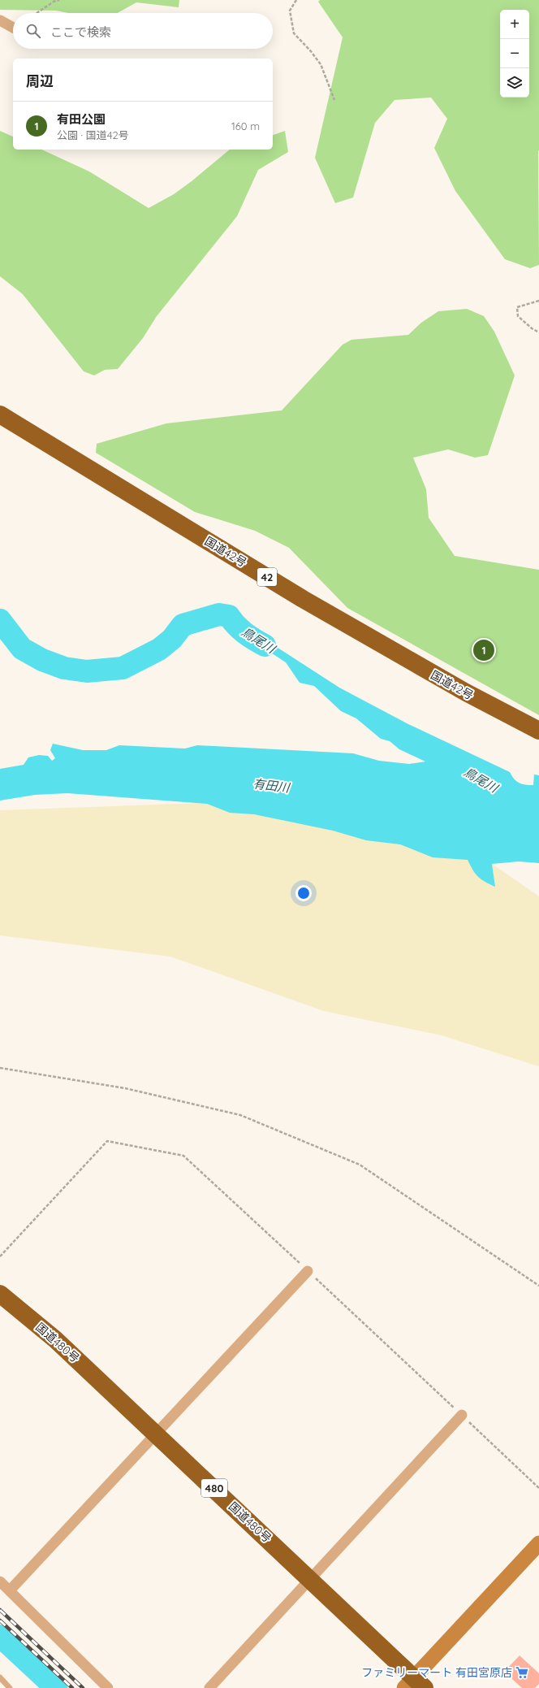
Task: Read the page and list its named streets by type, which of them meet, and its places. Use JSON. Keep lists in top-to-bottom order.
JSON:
{
  "streets": {
    "highway": [
      "国道42号",
      "42",
      "国道480号",
      "480"
    ]
  },
  "water": ["鳥尾川", "有田川"],
  "places": {
    "supermarket": ["ファミリーマート 有田宮原店"]
  },
  "page": {
    "map_buttons": ["+", "−"],
    "search": "ここで検索",
    "heading": "周辺",
    "list": [
      {
        "mark": "1",
        "name": "有田公園",
        "note": "公園 · 国道42号",
        "value": "160 m"
      }
    ],
    "pins": "1"
  }
}
